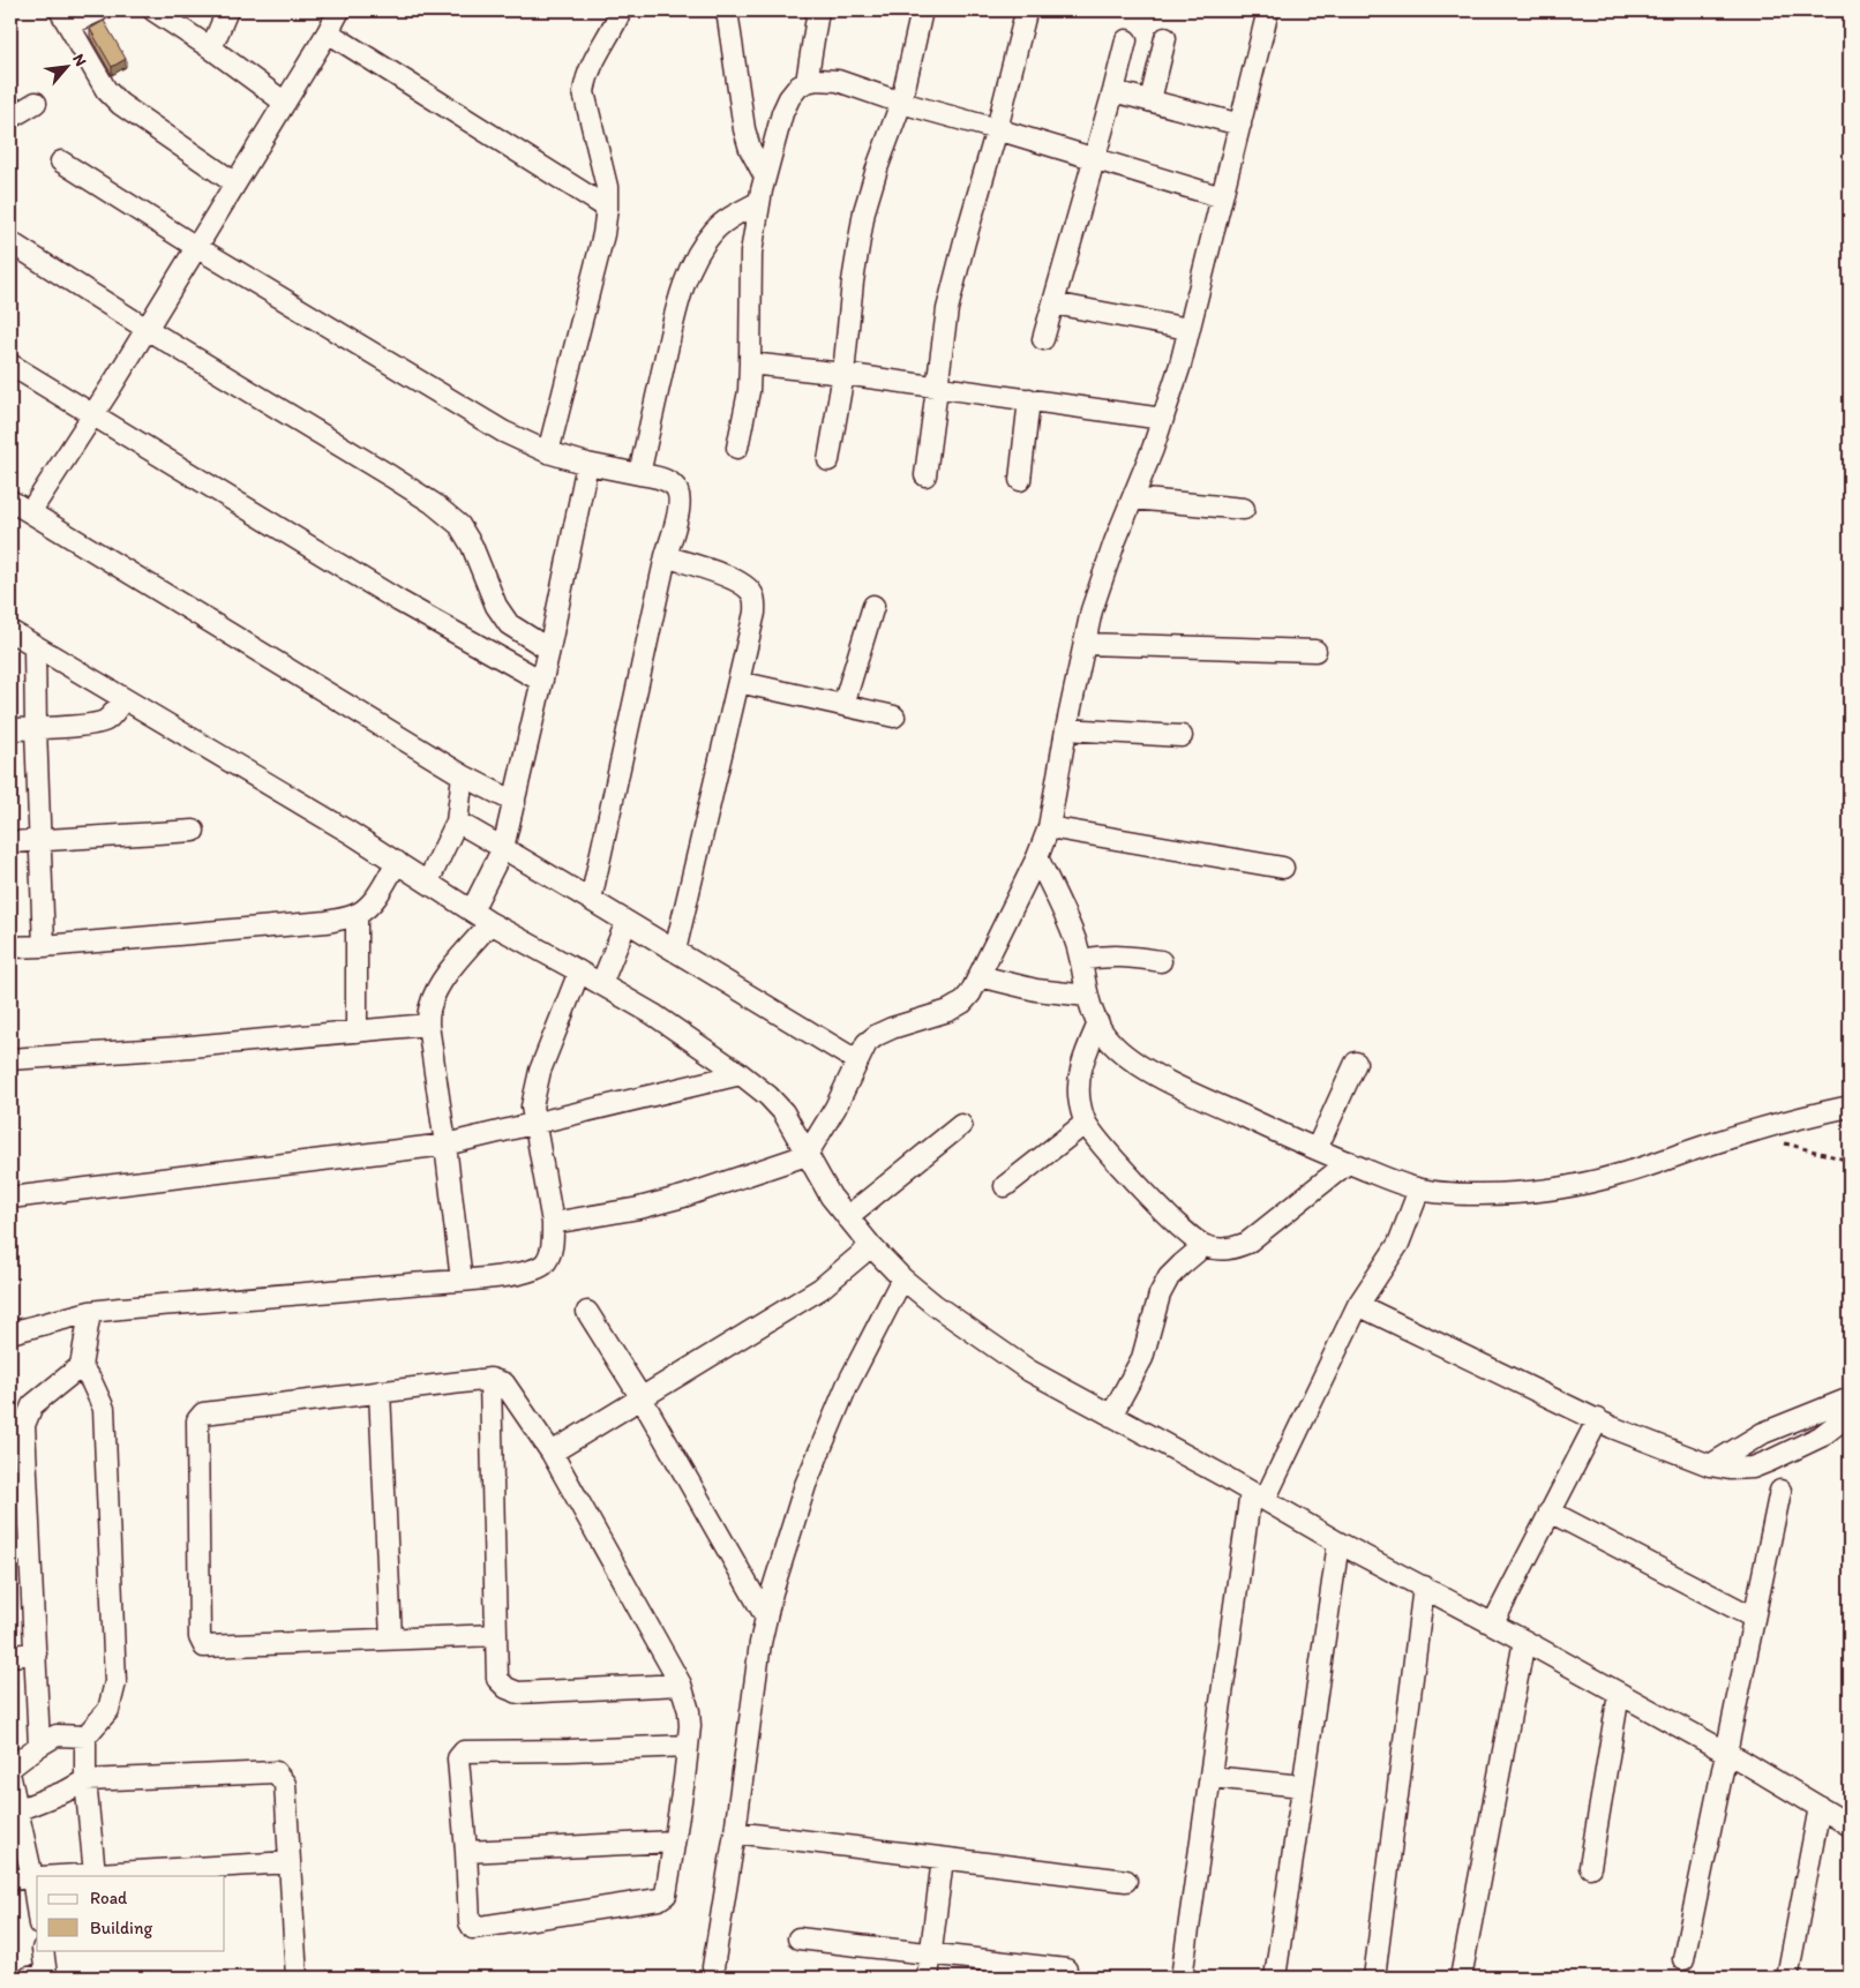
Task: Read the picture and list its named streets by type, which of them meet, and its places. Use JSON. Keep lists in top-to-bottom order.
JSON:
{
  "legend": ["Road", "Building"],
  "north": "top right"
}
